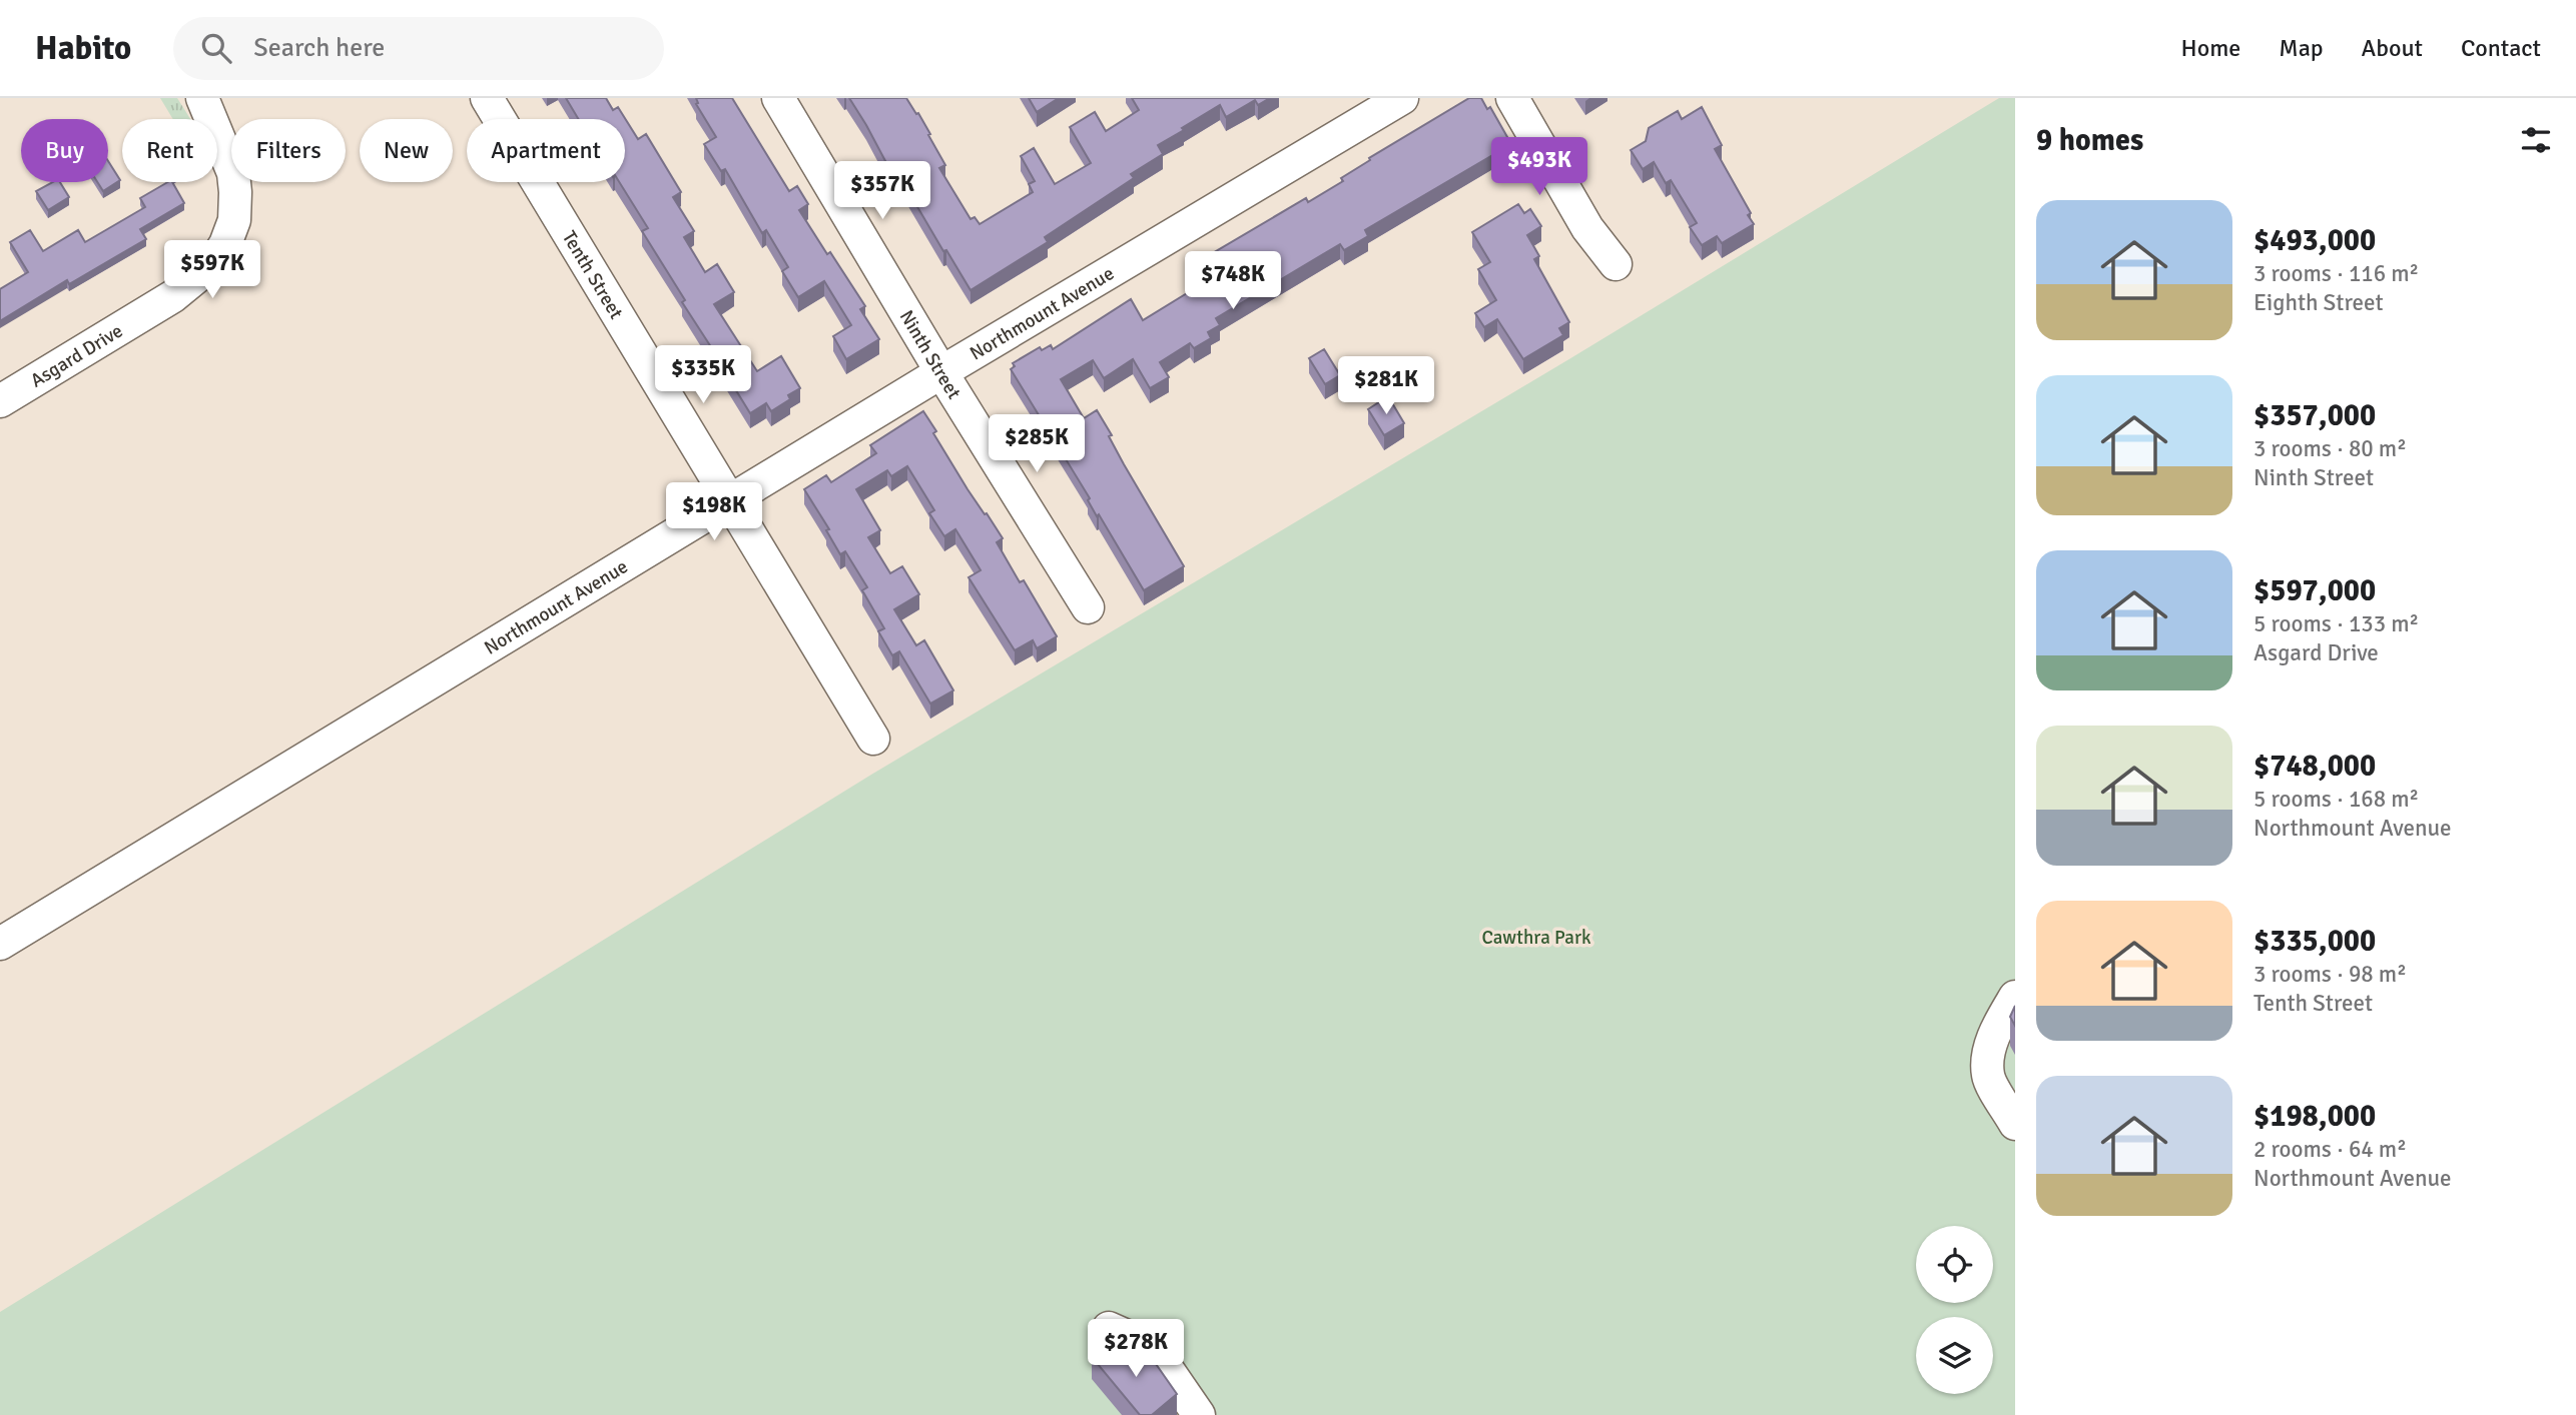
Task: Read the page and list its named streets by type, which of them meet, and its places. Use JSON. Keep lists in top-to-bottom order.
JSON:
{
  "streets": {
    "street": [
      "Tenth Street",
      "Northmount Avenue",
      "Ninth Street",
      "Asgard Drive"
    ]
  },
  "crossings": [
    ["Tenth Street", "Northmount Avenue"],
    ["Northmount Avenue", "Ninth Street"]
  ],
  "parks": ["Cawthra Park"],
  "page": {
    "header": "Habito",
    "search": "Search here",
    "nav": [
      "Home",
      "Map",
      "About",
      "Contact"
    ],
    "heading": "9 homes",
    "chip": [
      "Buy",
      "Rent",
      "Filters",
      "New",
      "Apartment"
    ],
    "price": [
      "$493K",
      "$357K",
      "$597K",
      "$748K",
      "$335K",
      "$281K",
      "$285K",
      "$198K",
      "$278K"
    ],
    "list": [
      {
        "name": "$493,000",
        "note": "3 rooms · 116 m² · Eighth Street"
      },
      {
        "name": "$357,000",
        "note": "3 rooms · 80 m² · Ninth Street"
      },
      {
        "name": "$597,000",
        "note": "5 rooms · 133 m² · Asgard Drive"
      },
      {
        "name": "$748,000",
        "note": "5 rooms · 168 m² · Northmount Avenue"
      },
      {
        "name": "$335,000",
        "note": "3 rooms · 98 m² · Tenth Street"
      },
      {
        "name": "$198,000",
        "note": "2 rooms · 64 m² · Northmount Avenue"
      }
    ]
  }
}
